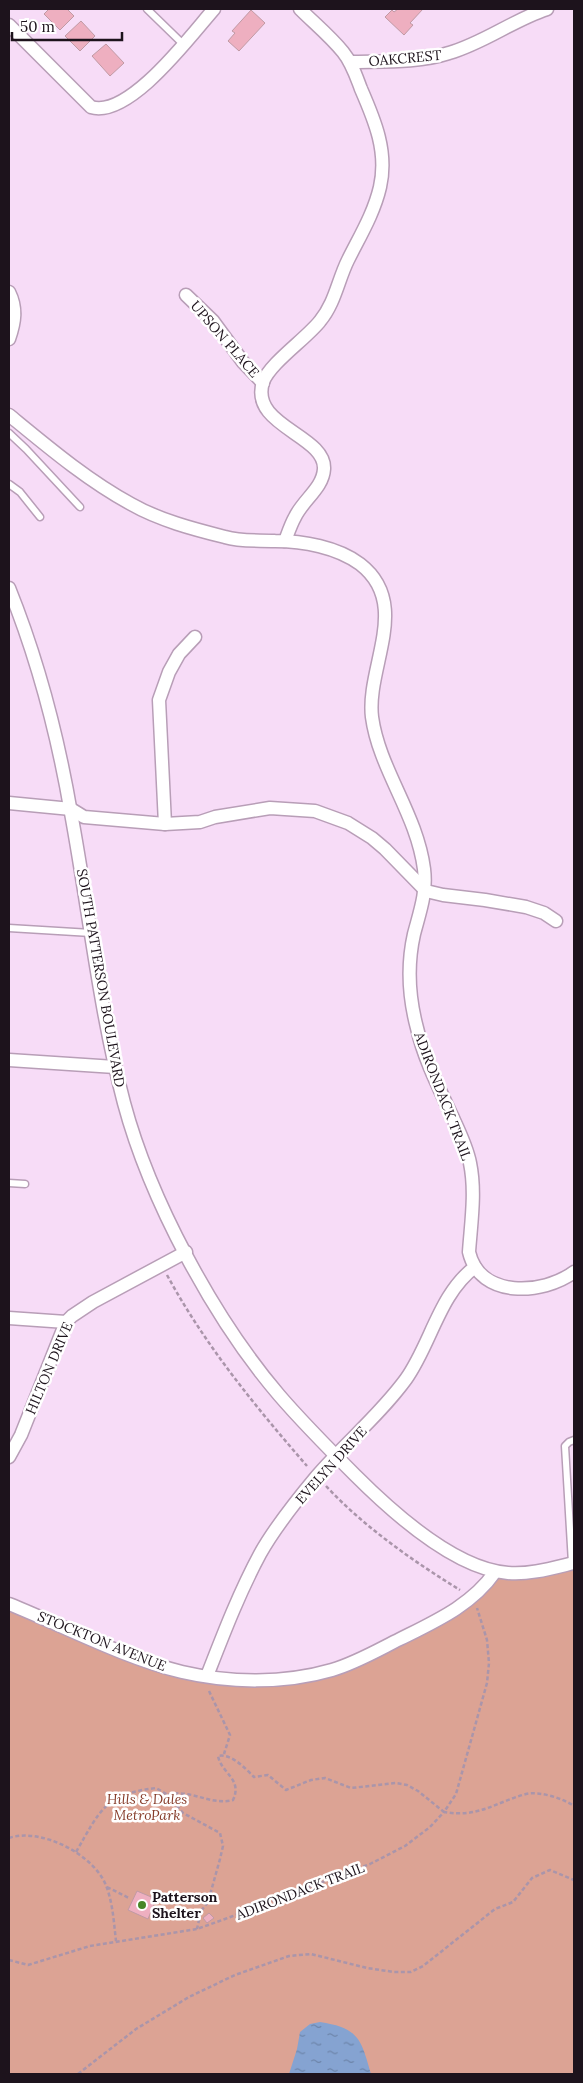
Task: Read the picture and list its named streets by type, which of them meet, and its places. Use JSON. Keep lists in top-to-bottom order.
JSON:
{
  "streets": {
    "street": [
      "OAKCREST",
      "UPSON PLACE",
      "SOUTH PATTERSON BOULEVARD",
      "ADIRONDACK TRAIL",
      "HILTON DRIVE",
      "EVELYN DRIVE",
      "STOCKTON AVENUE"
    ]
  },
  "crossings": [
    ["SOUTH PATTERSON BOULEVARD", "HILTON DRIVE"],
    ["SOUTH PATTERSON BOULEVARD", "EVELYN DRIVE"],
    ["SOUTH PATTERSON BOULEVARD", "STOCKTON AVENUE"],
    ["ADIRONDACK TRAIL", "EVELYN DRIVE"],
    ["ADIRONDACK TRAIL", "STOCKTON AVENUE"],
    ["EVELYN DRIVE", "STOCKTON AVENUE"]
  ],
  "parks": ["Hills & Dales MetroPark"],
  "places": ["Patterson Shelter"],
  "scale_bar": "50 m"
}
